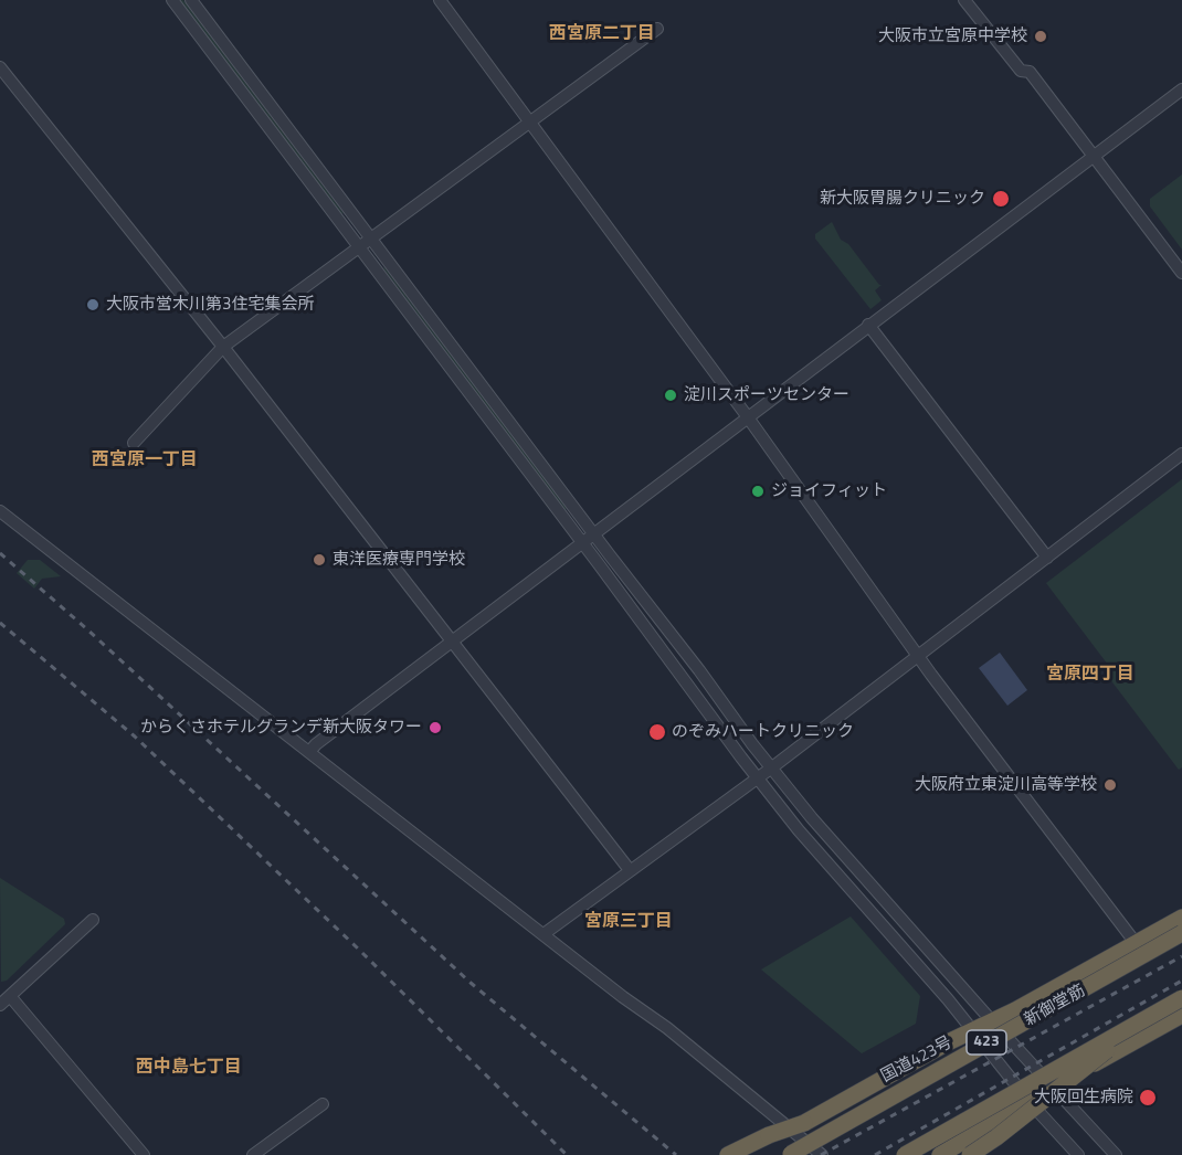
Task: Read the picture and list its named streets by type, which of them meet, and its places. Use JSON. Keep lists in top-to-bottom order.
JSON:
{
  "streets": {
    "highway": ["新御堂筋", "423", "国道423号"]
  },
  "districts": [
    "西宮原二丁目",
    "西宮原一丁目",
    "宮原四丁目",
    "宮原三丁目",
    "西中島七丁目"
  ],
  "places": [
    "大阪市立宮原中学校",
    "新大阪胃腸クリニック",
    "大阪市営木川第3住宅集会所",
    "淀川スポーツセンター",
    "ジョイフィット",
    "東洋医療専門学校",
    "からくさホテルグランデ新大阪タワー",
    "のぞみハートクリニック",
    "大阪府立東淀川高等学校",
    "大阪回生病院"
  ]
}
